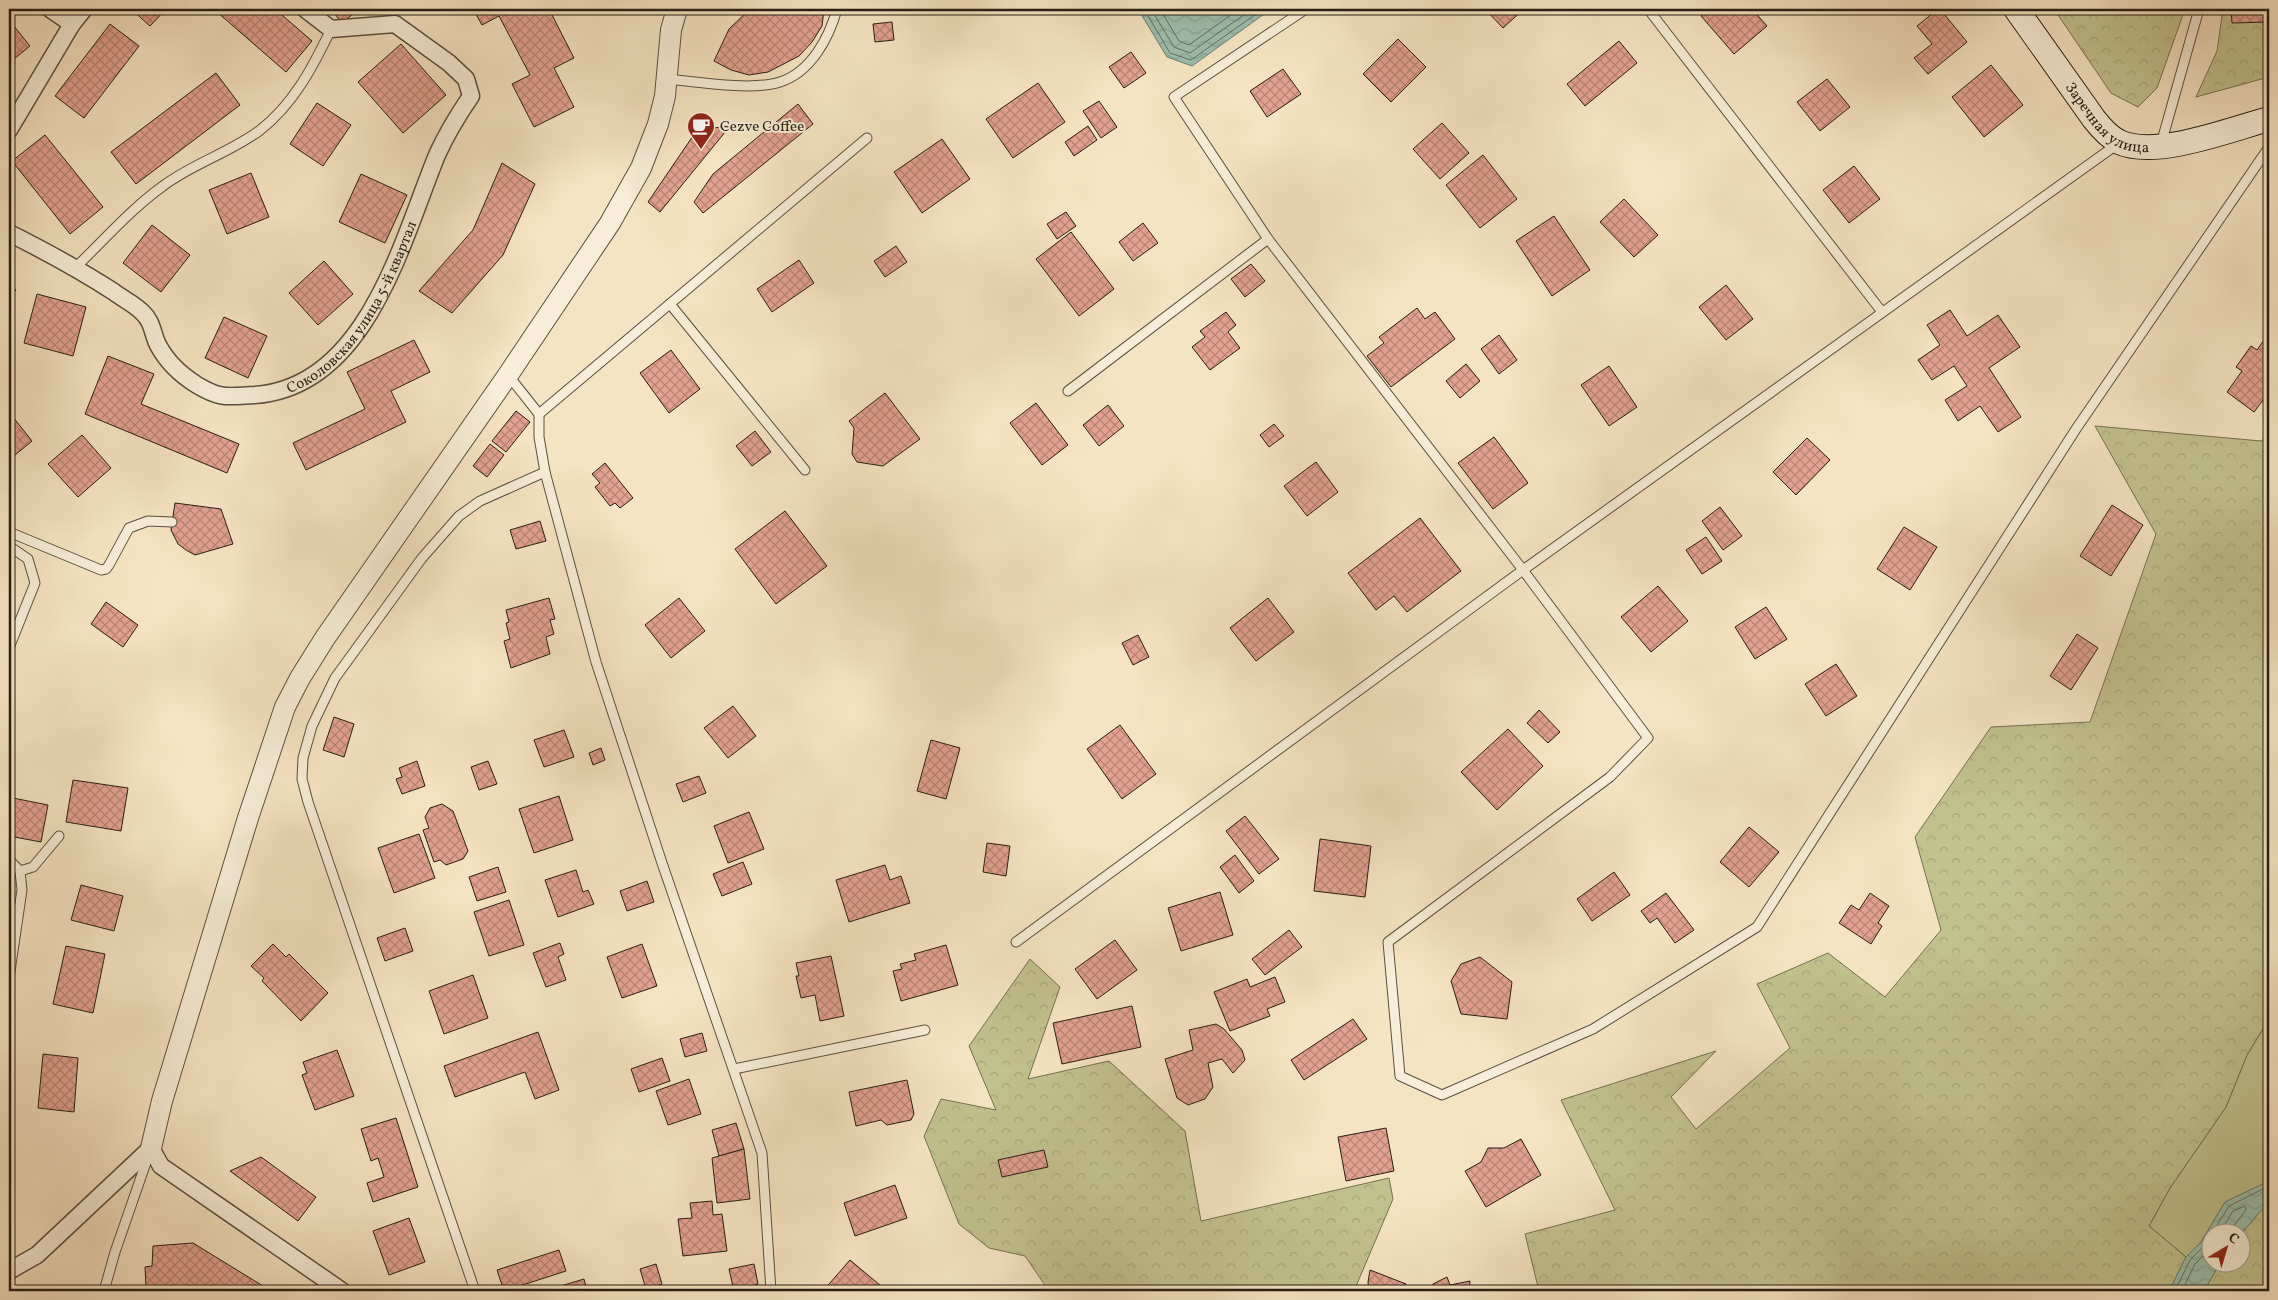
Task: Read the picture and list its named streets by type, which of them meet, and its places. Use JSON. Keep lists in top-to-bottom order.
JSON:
{
  "streets": {
    "main road": ["Заречная улица"],
    "street": ["Соколовская улица 5-й квартал"]
  },
  "places": {
    "cafe": ["Cezve Coffee"]
  },
  "north": "top right"
}
